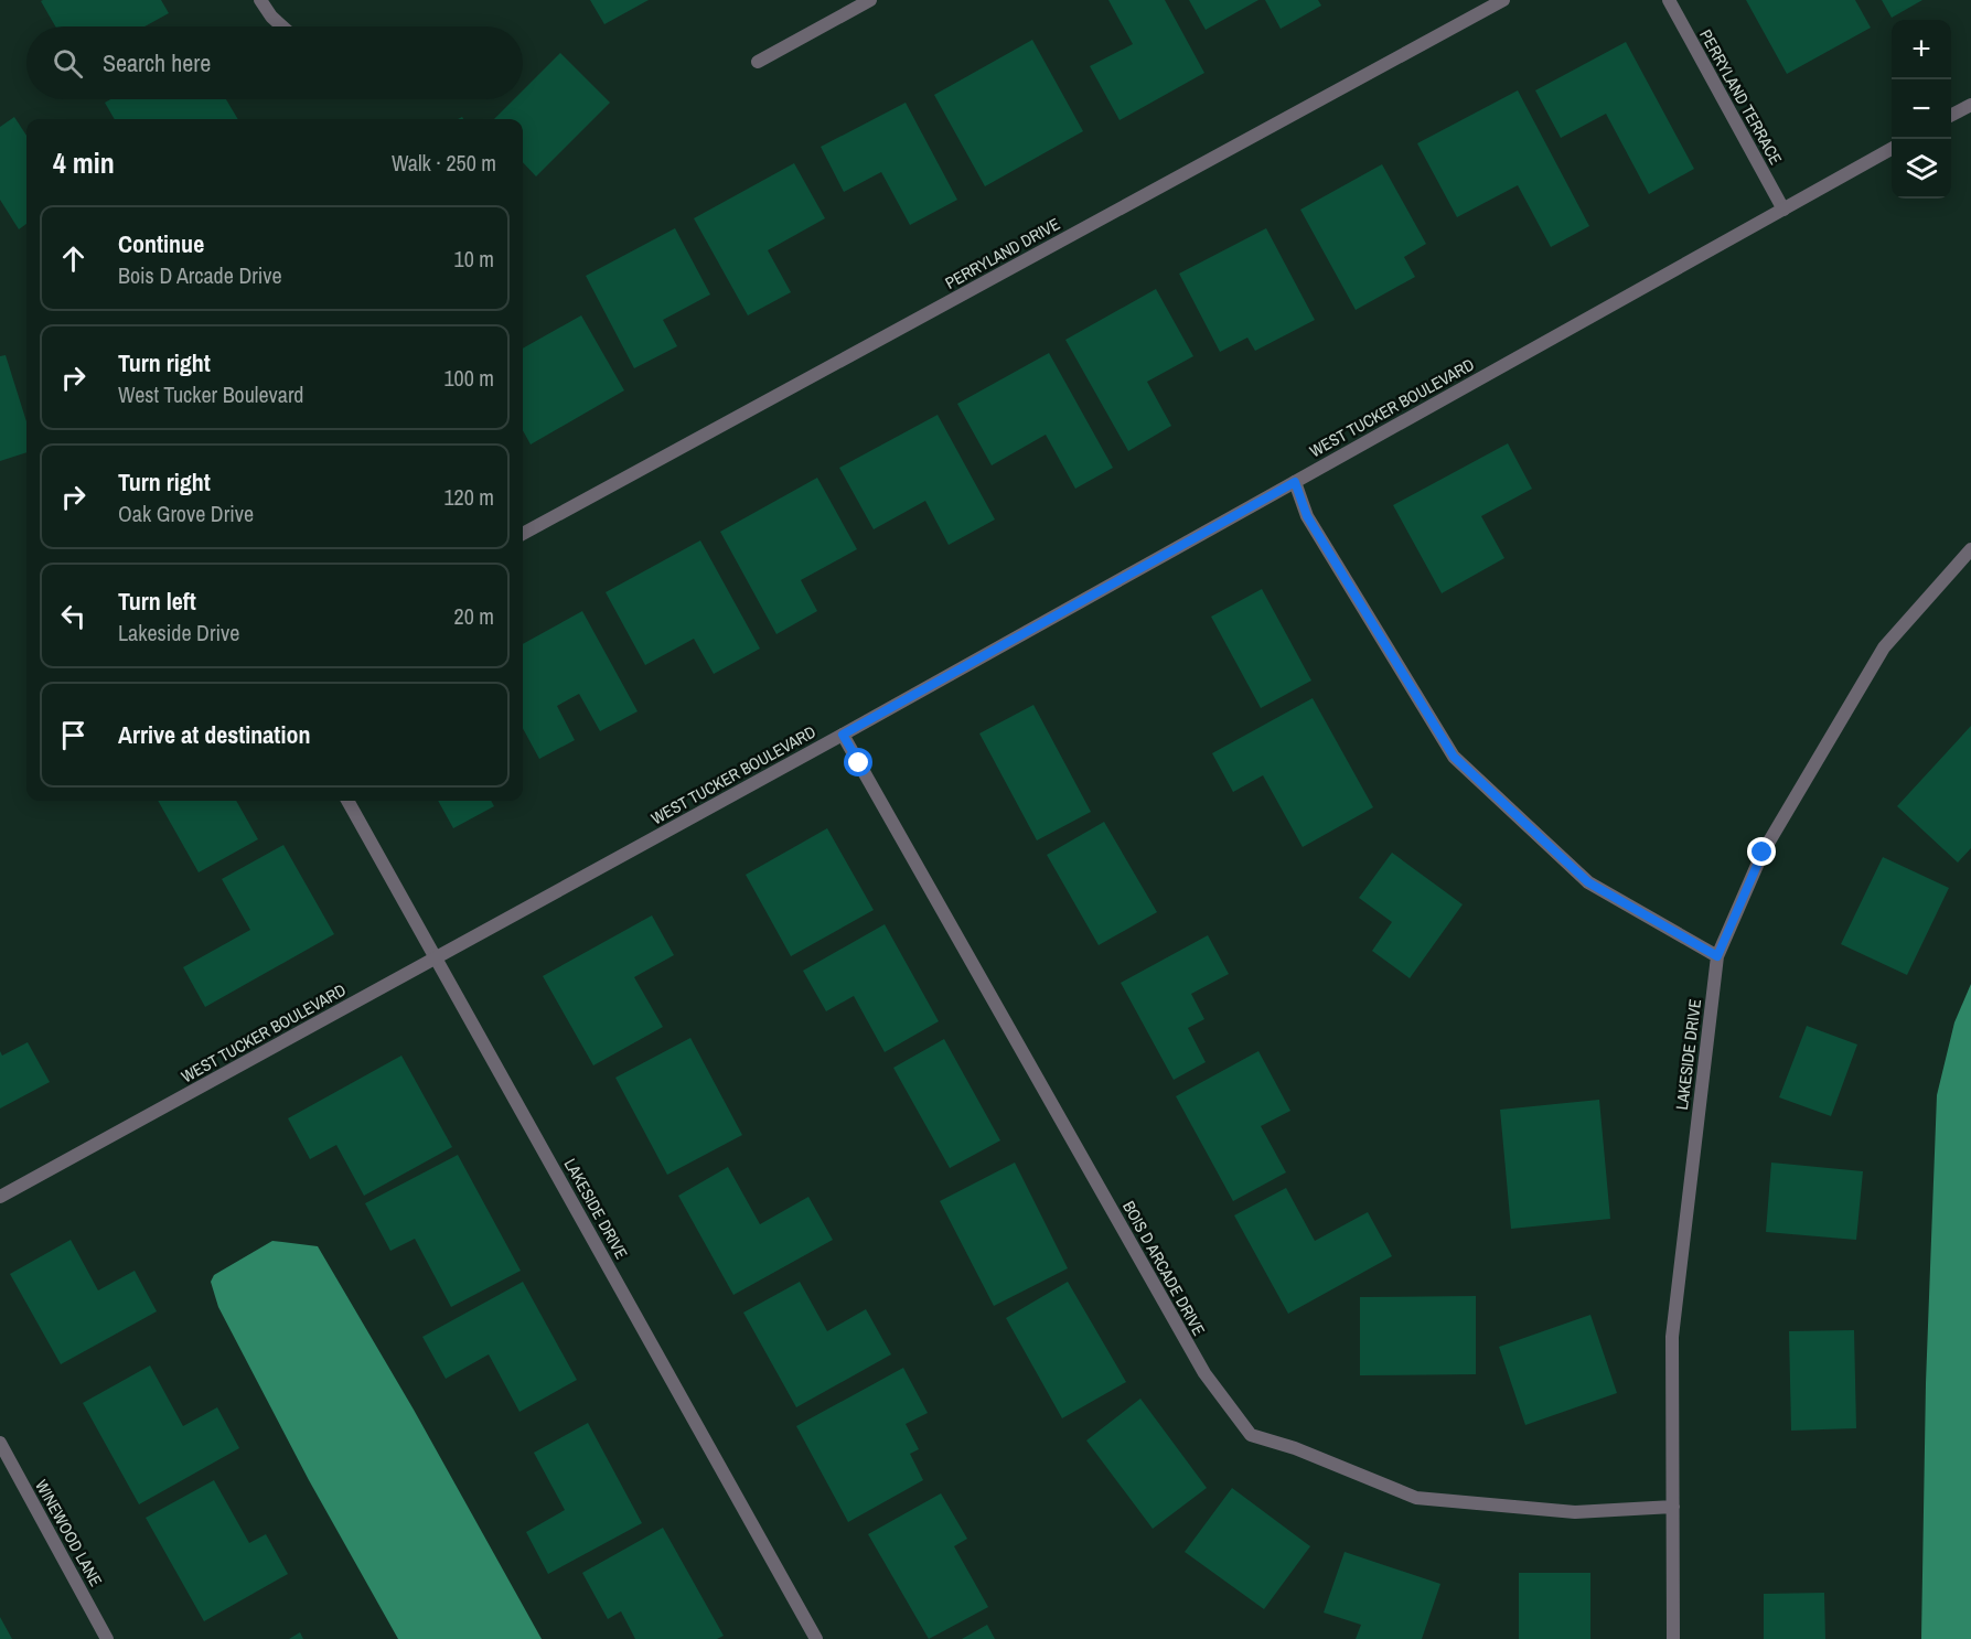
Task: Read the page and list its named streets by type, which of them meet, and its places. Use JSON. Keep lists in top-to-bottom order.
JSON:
{
  "streets": {
    "street": [
      "PERRYLAND TERRACE",
      "PERRYLAND DRIVE",
      "WEST TUCKER BOULEVARD",
      "LAKESIDE DRIVE",
      "BOIS D ARCADE DRIVE",
      "WINEWOOD LANE"
    ]
  },
  "crossings": [
    ["PERRYLAND TERRACE", "WEST TUCKER BOULEVARD"],
    ["WEST TUCKER BOULEVARD", "LAKESIDE DRIVE"],
    ["WEST TUCKER BOULEVARD", "BOIS D ARCADE DRIVE"],
    ["LAKESIDE DRIVE", "BOIS D ARCADE DRIVE"]
  ],
  "page": {
    "map_buttons": ["+", "−"],
    "search": "Search here",
    "heading": ["4 min", "Walk · 250 m"],
    "list": [
      ["Continue", "Bois D Arcade Drive", "10 m"],
      ["Turn right", "West Tucker Boulevard", "100 m"],
      ["Turn right", "Oak Grove Drive", "120 m"],
      ["Turn left", "Lakeside Drive", "20 m"],
      "Arrive at destination"
    ]
  }
}
